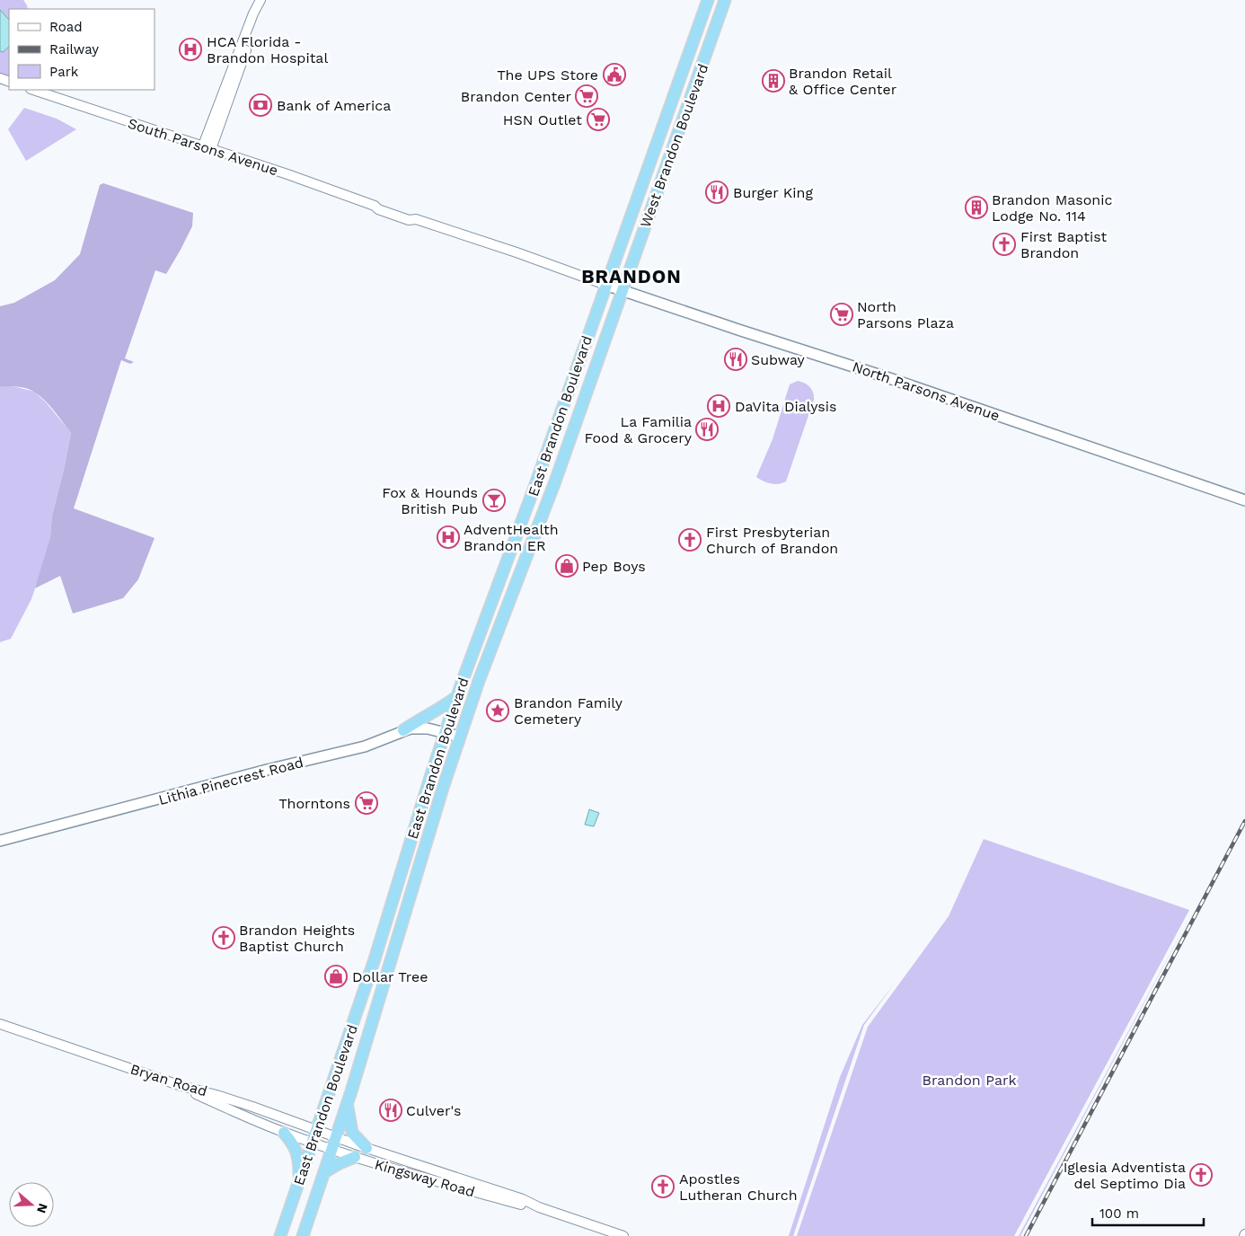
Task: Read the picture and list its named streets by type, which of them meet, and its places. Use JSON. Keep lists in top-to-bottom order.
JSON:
{
  "streets": {
    "highway": ["West Brandon Boulevard", "East Brandon Boulevard"],
    "main road": ["North Parsons Avenue", "Lithia Pinecrest Road"],
    "street": ["South Parsons Avenue", "Bryan Road", "Kingsway Road"]
  },
  "crossings": [
    ["West Brandon Boulevard", "South Parsons Avenue"],
    ["West Brandon Boulevard", "North Parsons Avenue"],
    ["West Brandon Boulevard", "East Brandon Boulevard"],
    ["South Parsons Avenue", "North Parsons Avenue"],
    ["South Parsons Avenue", "East Brandon Boulevard"],
    ["North Parsons Avenue", "East Brandon Boulevard"],
    ["East Brandon Boulevard", "Lithia Pinecrest Road"],
    ["East Brandon Boulevard", "Bryan Road"],
    ["East Brandon Boulevard", "Kingsway Road"],
    ["Bryan Road", "Kingsway Road"]
  ],
  "districts": ["BRANDON"],
  "parks": ["Brandon Park"],
  "places": {
    "hospital": ["HCA Florida - Brandon Hospital", "DaVita Dialysis", "AdventHealth Brandon ER"],
    "public building": ["The UPS Store"],
    "building": ["Brandon Retail & Office Center", "Brandon Masonic Lodge No. 114"],
    "supermarket": [
      "Brandon Center",
      "HSN Outlet",
      "North Parsons Plaza",
      "Thorntons"
    ],
    "bank": ["Bank of America"],
    "restaurant": [
      "Burger King",
      "Subway",
      "La Familia Food & Grocery",
      "Culver's"
    ],
    "church": [
      "First Baptist Brandon",
      "First Presbyterian Church of Brandon",
      "Brandon Heights Baptist Church",
      "Iglesia Adventista del Septimo Dia",
      "Apostles Lutheran Church"
    ],
    "bar": ["Fox & Hounds British Pub"],
    "shop": ["Pep Boys", "Dollar Tree"],
    "place": ["Brandon Family Cemetery"]
  },
  "legend": ["Road", "Railway", "Park"],
  "scale_bar": "100 m",
  "north": "right"
}
